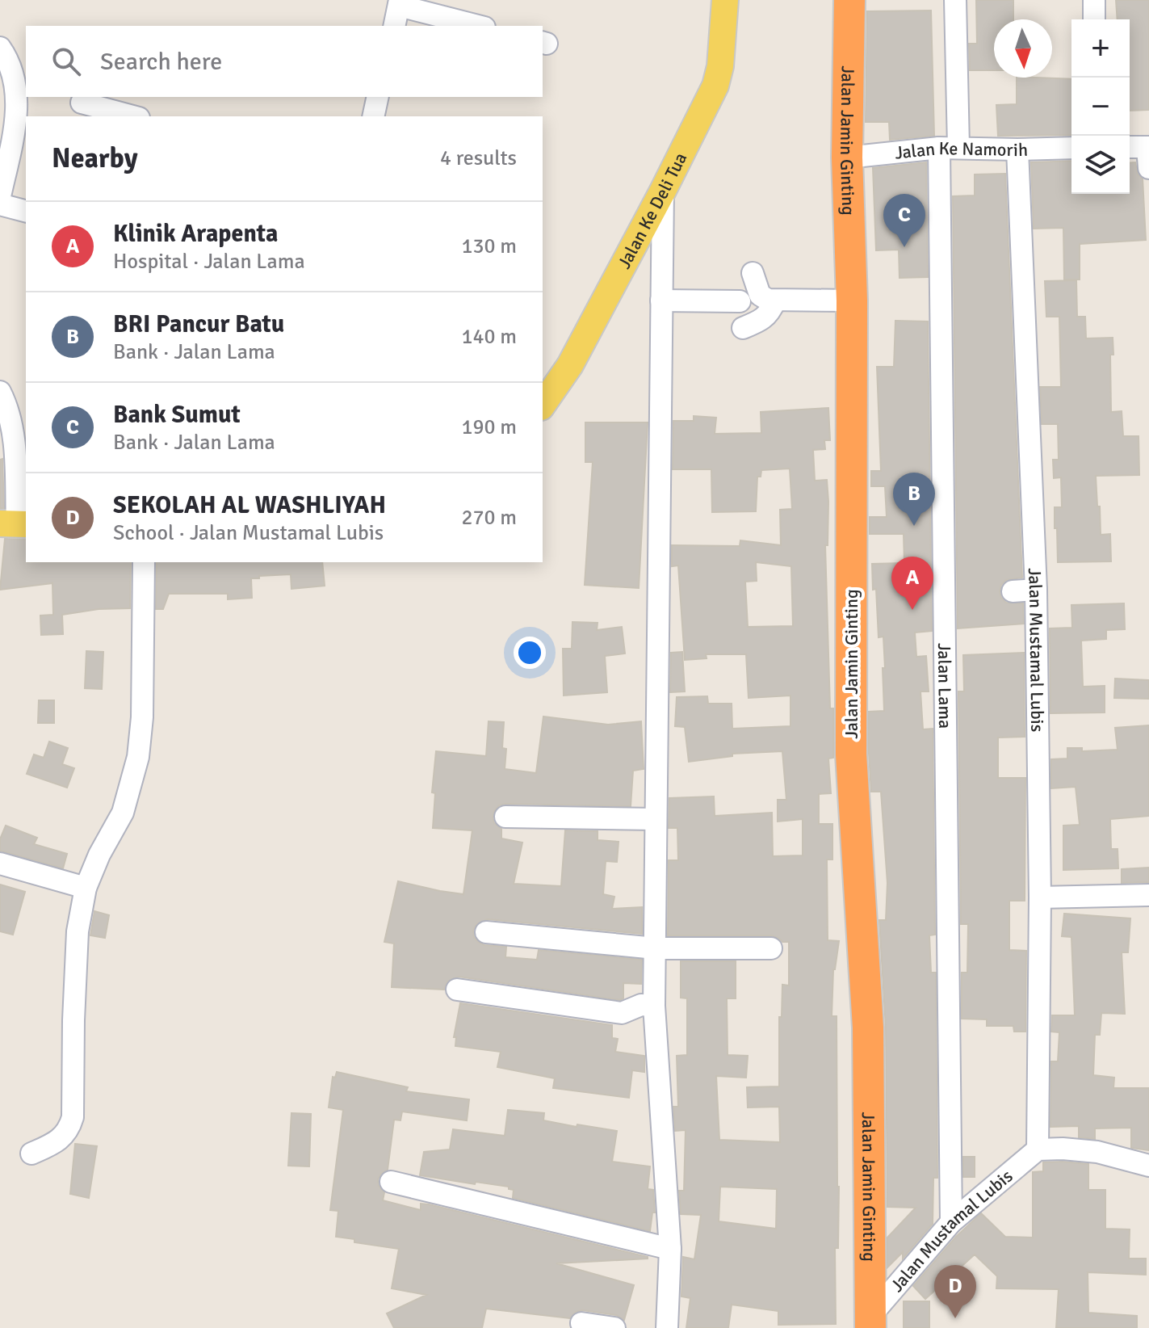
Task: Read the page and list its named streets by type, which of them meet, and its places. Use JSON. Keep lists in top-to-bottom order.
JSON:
{
  "streets": {
    "highway": ["Jalan Jamin Ginting"],
    "main road": ["Jalan Ke Deli Tua"],
    "street": ["Jalan Ke Namorih", "Jalan Mustamal Lubis", "Jalan Lama"]
  },
  "crossings": [
    ["Jalan Jamin Ginting", "Jalan Ke Namorih"],
    ["Jalan Jamin Ginting", "Jalan Mustamal Lubis"],
    ["Jalan Ke Namorih", "Jalan Mustamal Lubis"],
    ["Jalan Ke Namorih", "Jalan Lama"],
    ["Jalan Mustamal Lubis", "Jalan Lama"]
  ],
  "north": "bottom",
  "page": {
    "map_buttons": ["+", "−"],
    "search": "Search here",
    "heading": ["Nearby", "4 results"],
    "pins": [
      "C",
      "B",
      "A",
      "D"
    ],
    "list": [
      {
        "mark": "A",
        "name": "Klinik Arapenta",
        "note": "Hospital · Jalan Lama",
        "value": "130 m"
      },
      {
        "mark": "B",
        "name": "BRI Pancur Batu",
        "note": "Bank · Jalan Lama",
        "value": "140 m"
      },
      {
        "mark": "C",
        "name": "Bank Sumut",
        "note": "Bank · Jalan Lama",
        "value": "190 m"
      },
      {
        "mark": "D",
        "name": "SEKOLAH AL WASHLIYAH",
        "note": "School · Jalan Mustamal Lubis",
        "value": "270 m"
      }
    ]
  }
}
